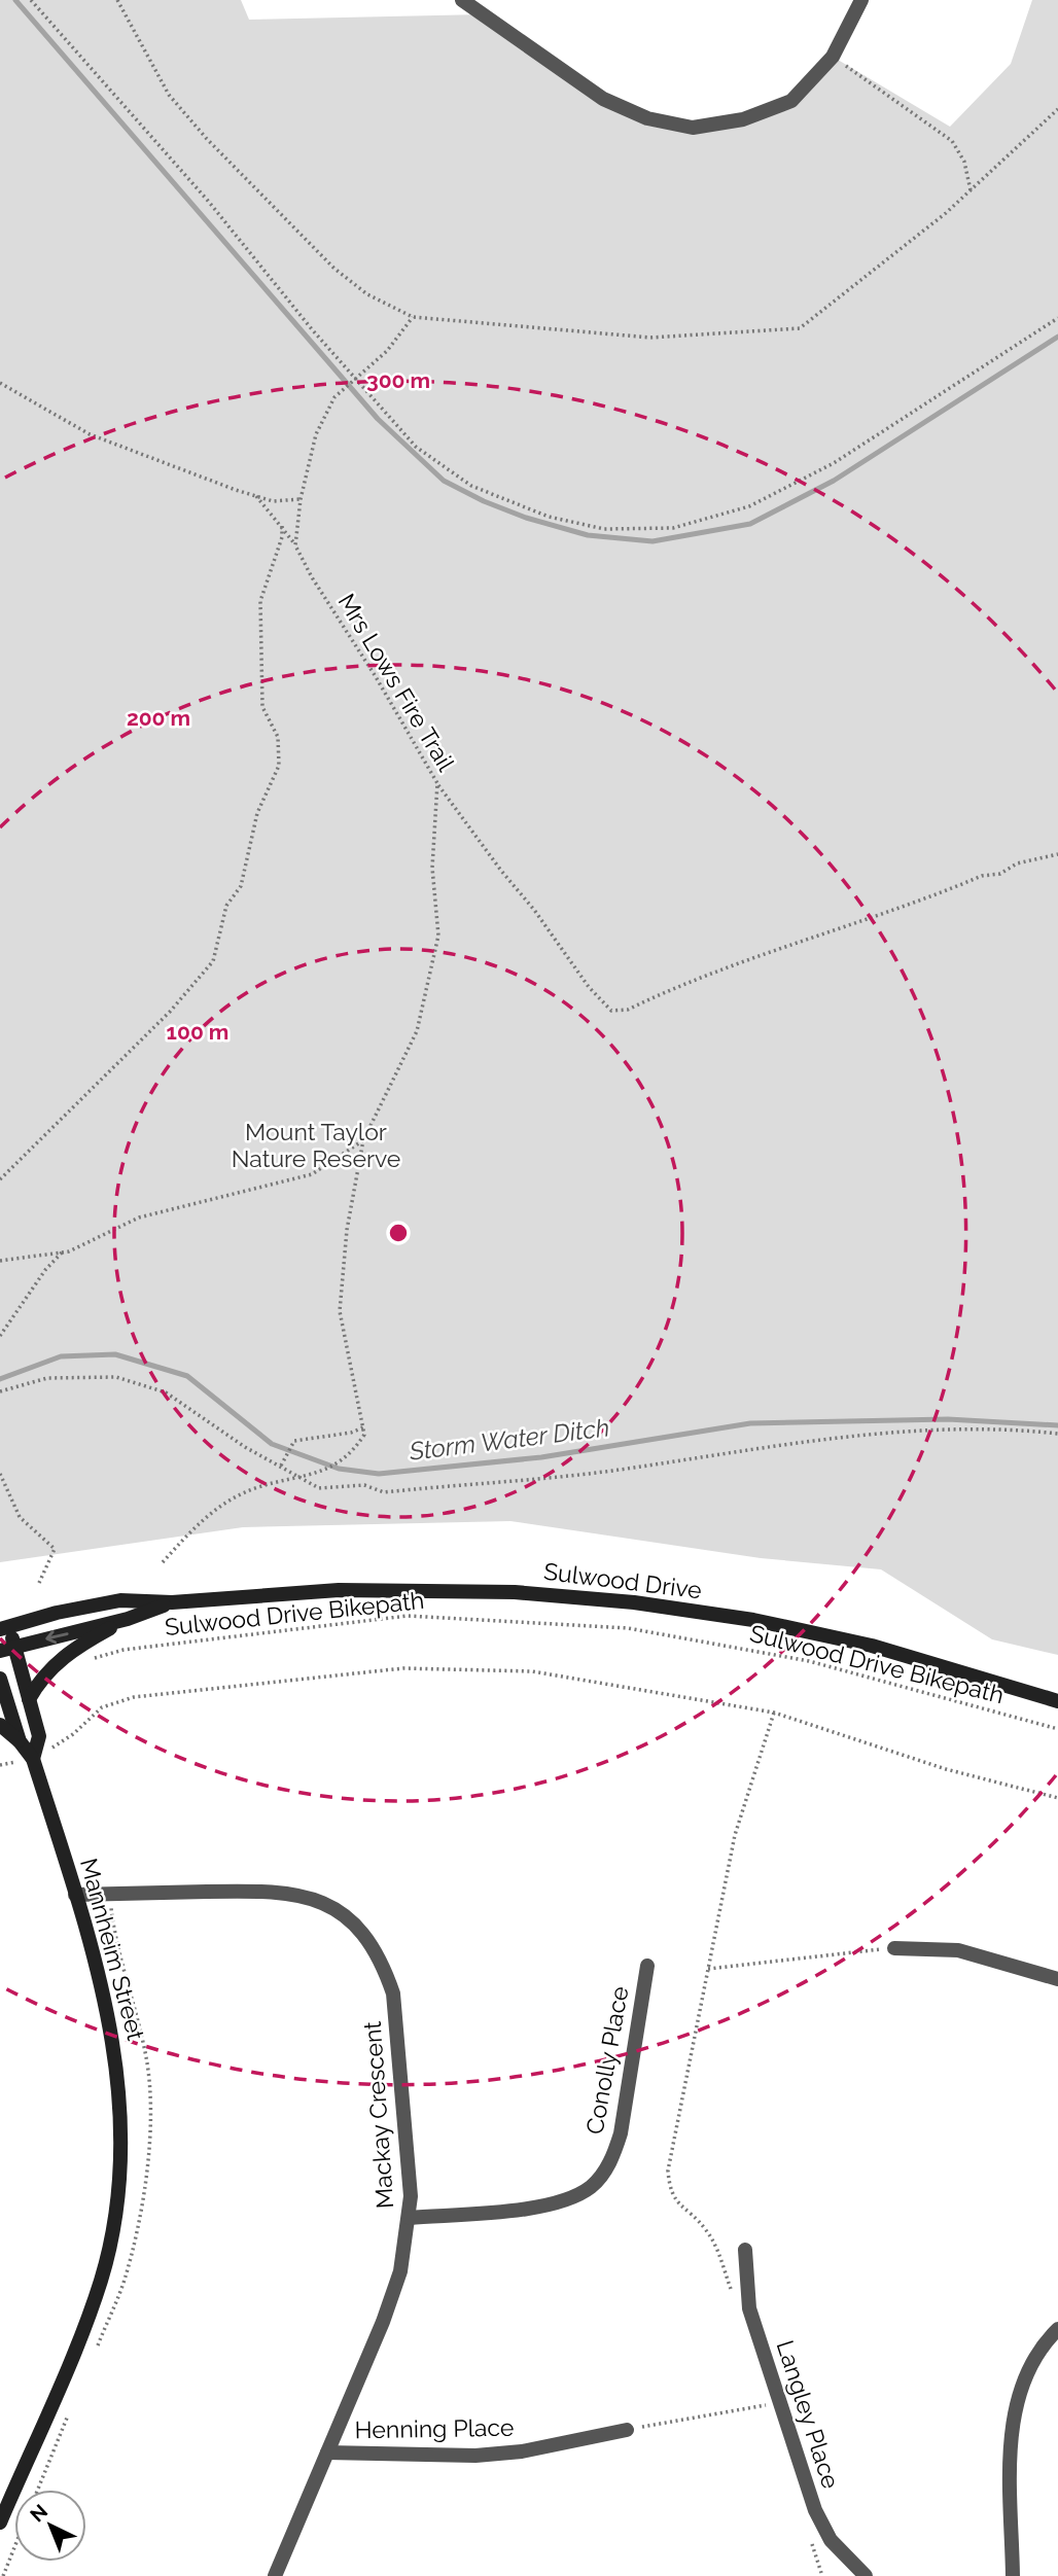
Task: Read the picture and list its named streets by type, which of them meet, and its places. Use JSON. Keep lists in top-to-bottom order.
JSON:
{
  "streets": {
    "main road": ["Sulwood Drive", "Mannheim Street"],
    "street": [
      "Conolly Place",
      "Mackay Crescent",
      "Langley Place",
      "Henning Place"
    ],
    "path": ["Mrs Lows Fire Trail", "Sulwood Drive Bikepath"]
  },
  "crossings": [
    ["Sulwood Drive", "Mannheim Street"],
    ["Mannheim Street", "Mackay Crescent"],
    ["Conolly Place", "Mackay Crescent"],
    ["Mackay Crescent", "Henning Place"]
  ],
  "water": ["Storm Water Ditch"],
  "parks": ["Mount Taylor Nature Reserve"],
  "north": "top left",
  "rings": ["300 m", "200 m", "100 m"]
}
